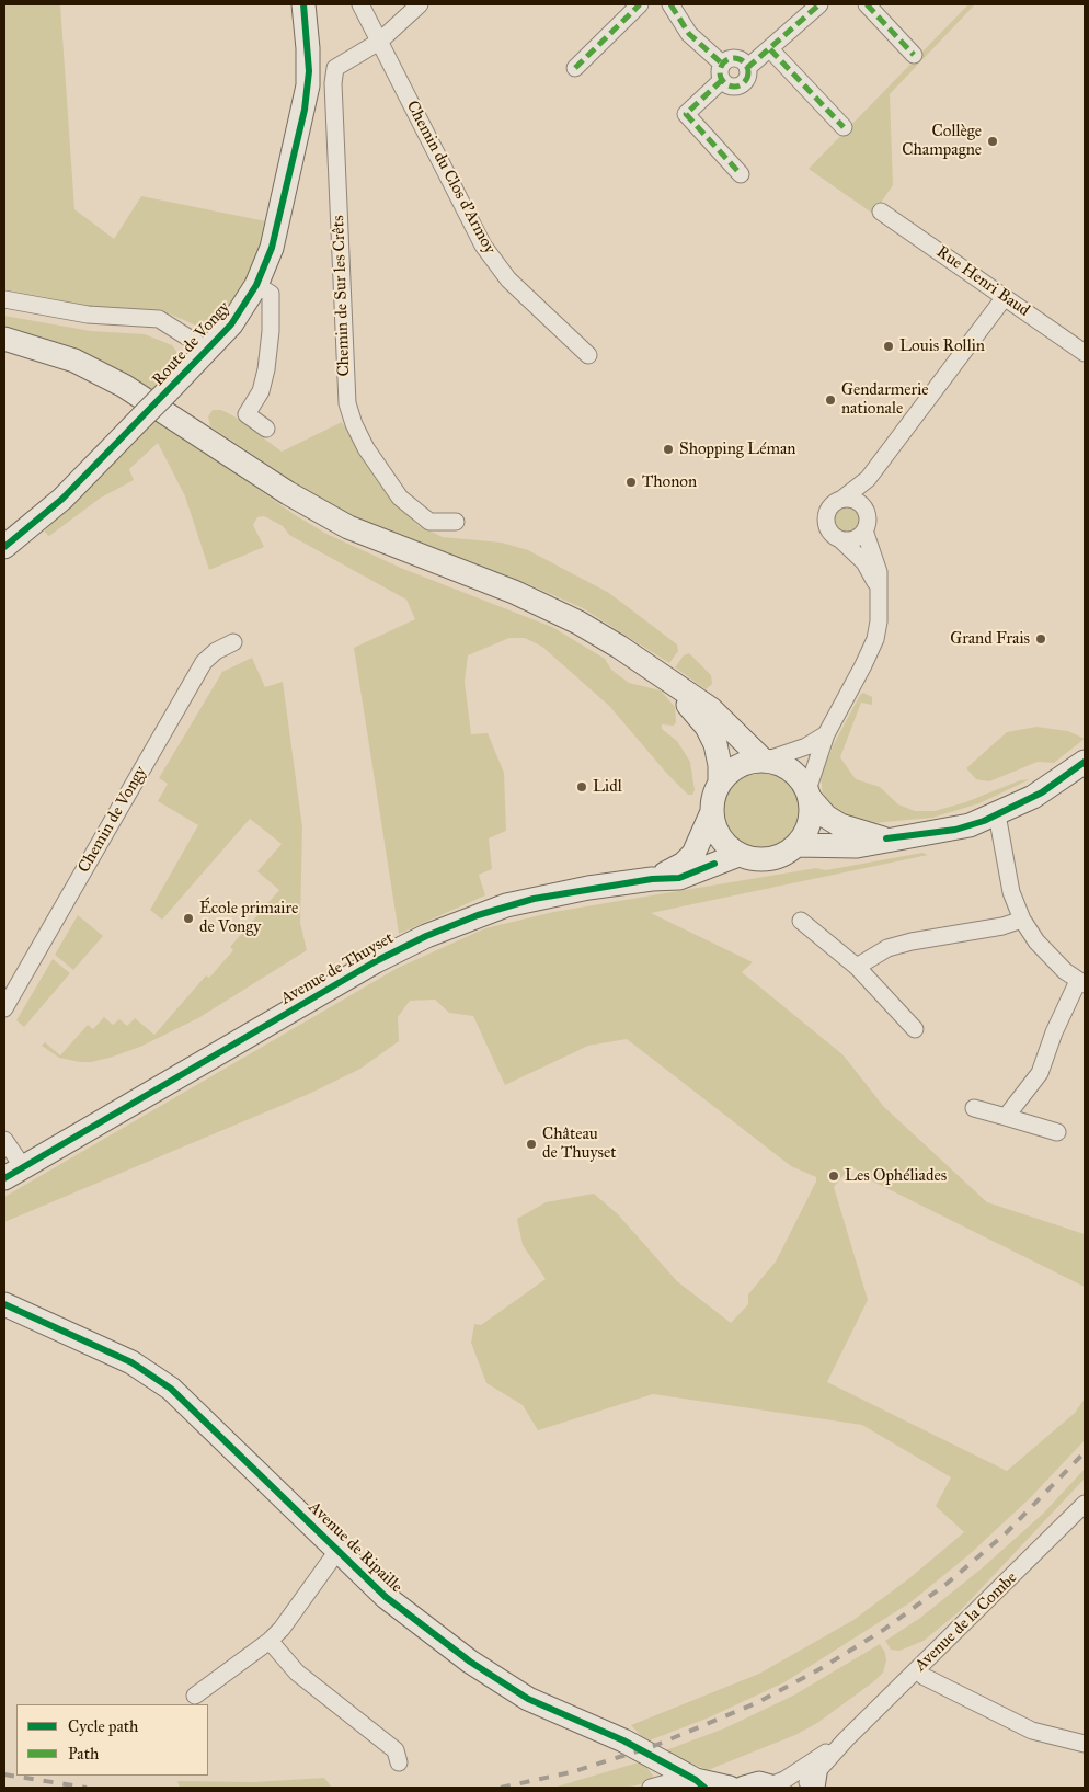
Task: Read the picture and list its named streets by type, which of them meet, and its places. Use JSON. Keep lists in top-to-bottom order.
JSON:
{
  "streets": {
    "street": [
      "Chemin du Clos d'Armoy",
      "Rue Henri Baud",
      "Chemin de Sur les Crêts",
      "Route de Vongy",
      "Chemin de Vongy",
      "Avenue de Thuyset",
      "Avenue de Ripaille",
      "Avenue de la Combe"
    ]
  },
  "crossings": [
    ["Chemin du Clos d'Armoy", "Chemin de Sur les Crêts"]
  ],
  "places": [
    "Collège Champagne",
    "Louis Rollin",
    "Gendarmerie nationale",
    "Shopping Léman",
    "Thonon",
    "Grand Frais",
    "Lidl",
    "École primaire de Vongy",
    "Château de Thuyset",
    "Les Ophéliades"
  ],
  "legend": ["Cycle path", "Path"]
}
